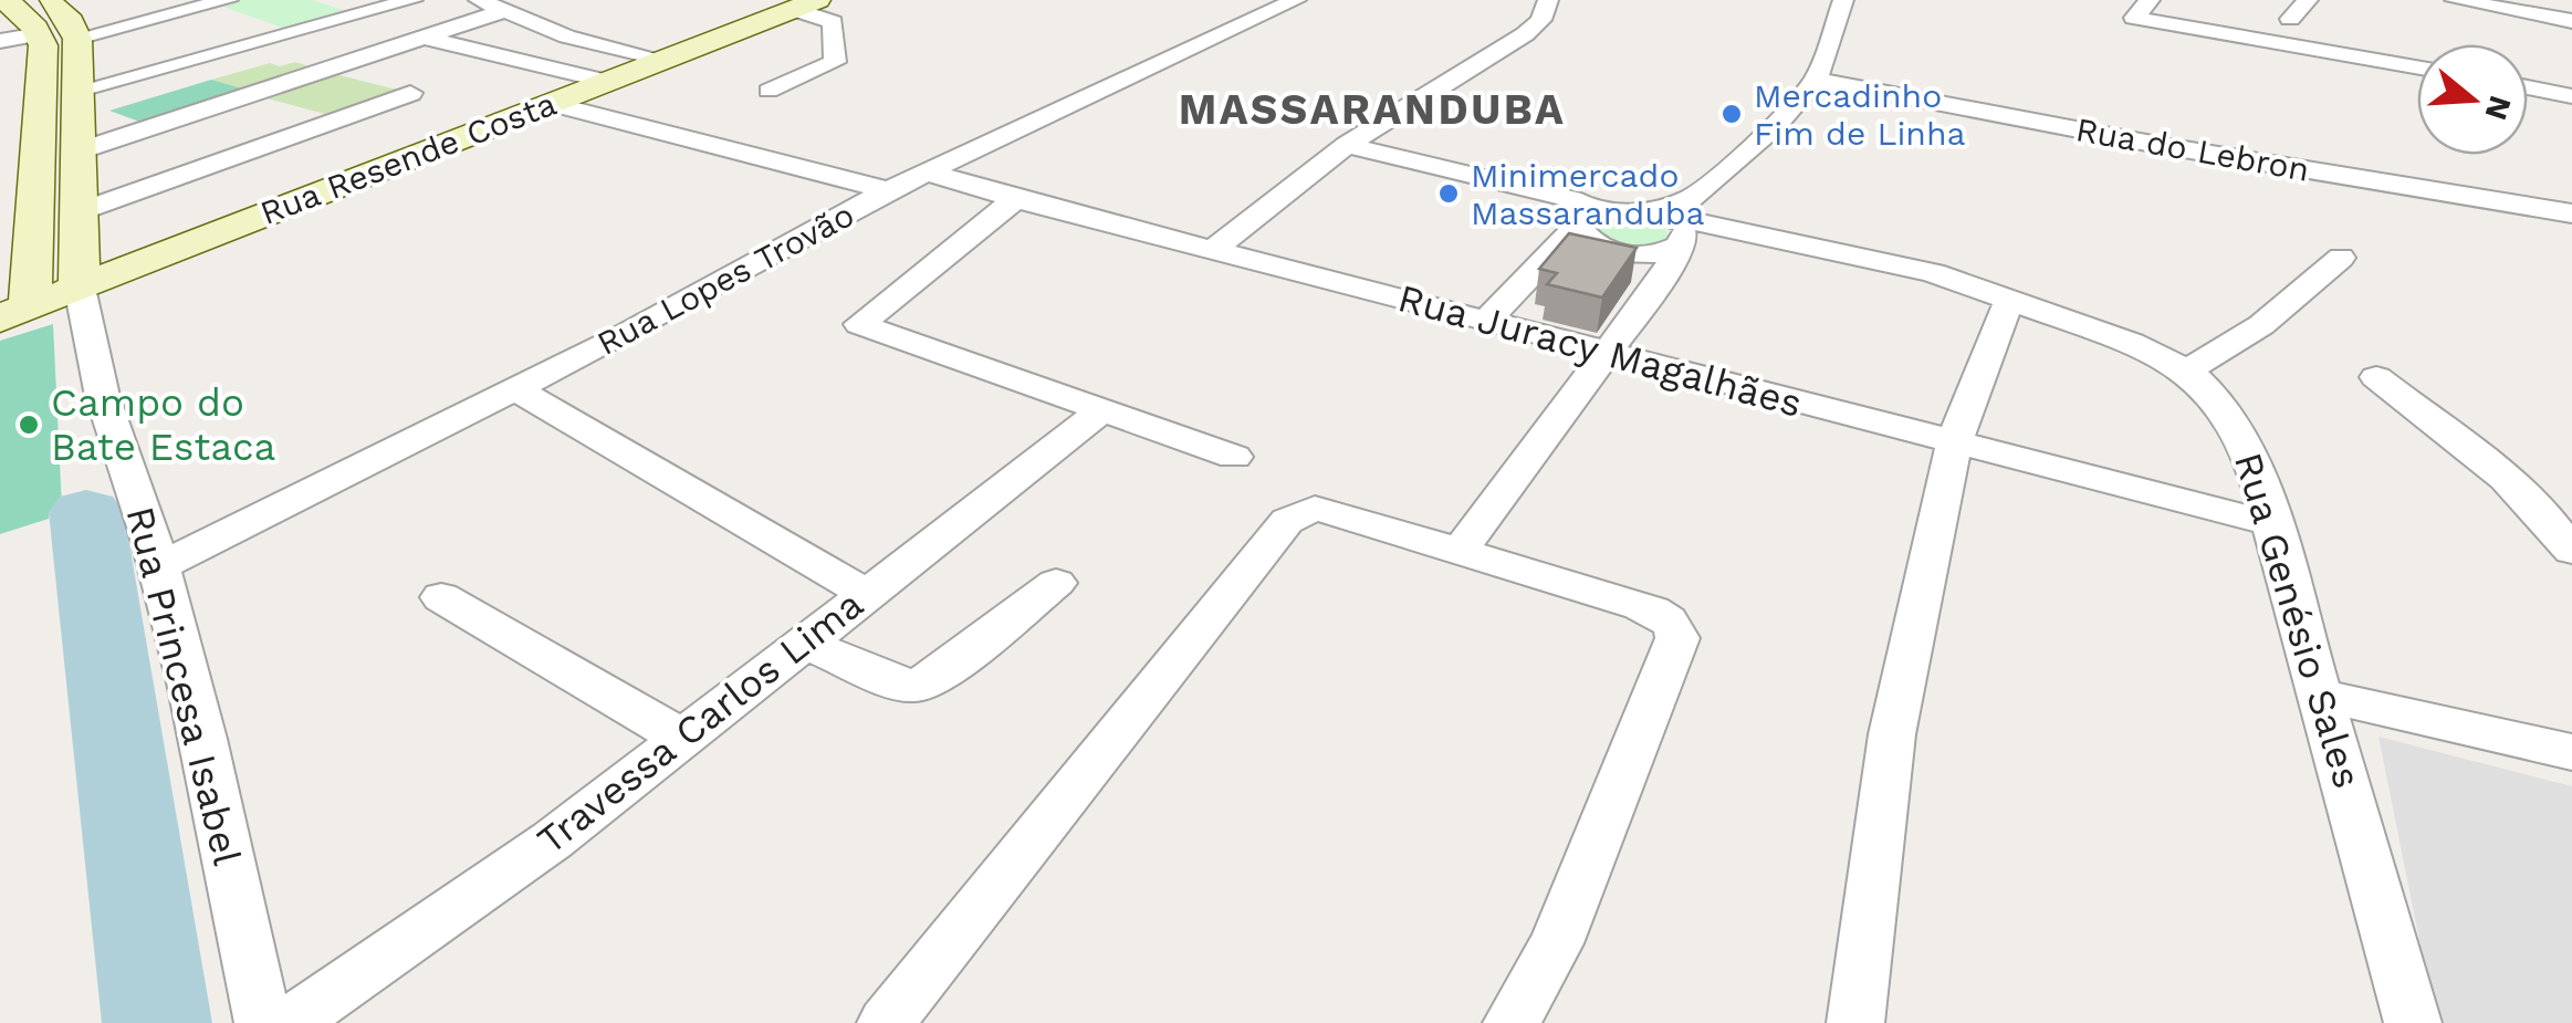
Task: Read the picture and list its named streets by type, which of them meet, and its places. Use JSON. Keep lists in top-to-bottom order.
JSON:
{
  "streets": {
    "street": [
      "Rua do Lebron",
      "Rua Resende Costa",
      "Rua Lopes Trovão",
      "Rua Juracy Magalhães",
      "Rua Genésio Sales",
      "Rua Princesa Isabel",
      "Travessa Carlos Lima"
    ]
  },
  "crossings": [
    ["Rua Resende Costa", "Rua Princesa Isabel"],
    ["Rua Lopes Trovão", "Rua Juracy Magalhães"],
    ["Rua Lopes Trovão", "Rua Princesa Isabel"],
    ["Rua Juracy Magalhães", "Rua Genésio Sales"]
  ],
  "districts": ["MASSARANDUBA"],
  "places": ["Mercadinho Fim de Linha", "Minimercado Massaranduba", "Campo do Bate Estaca"],
  "north": "right"
}
